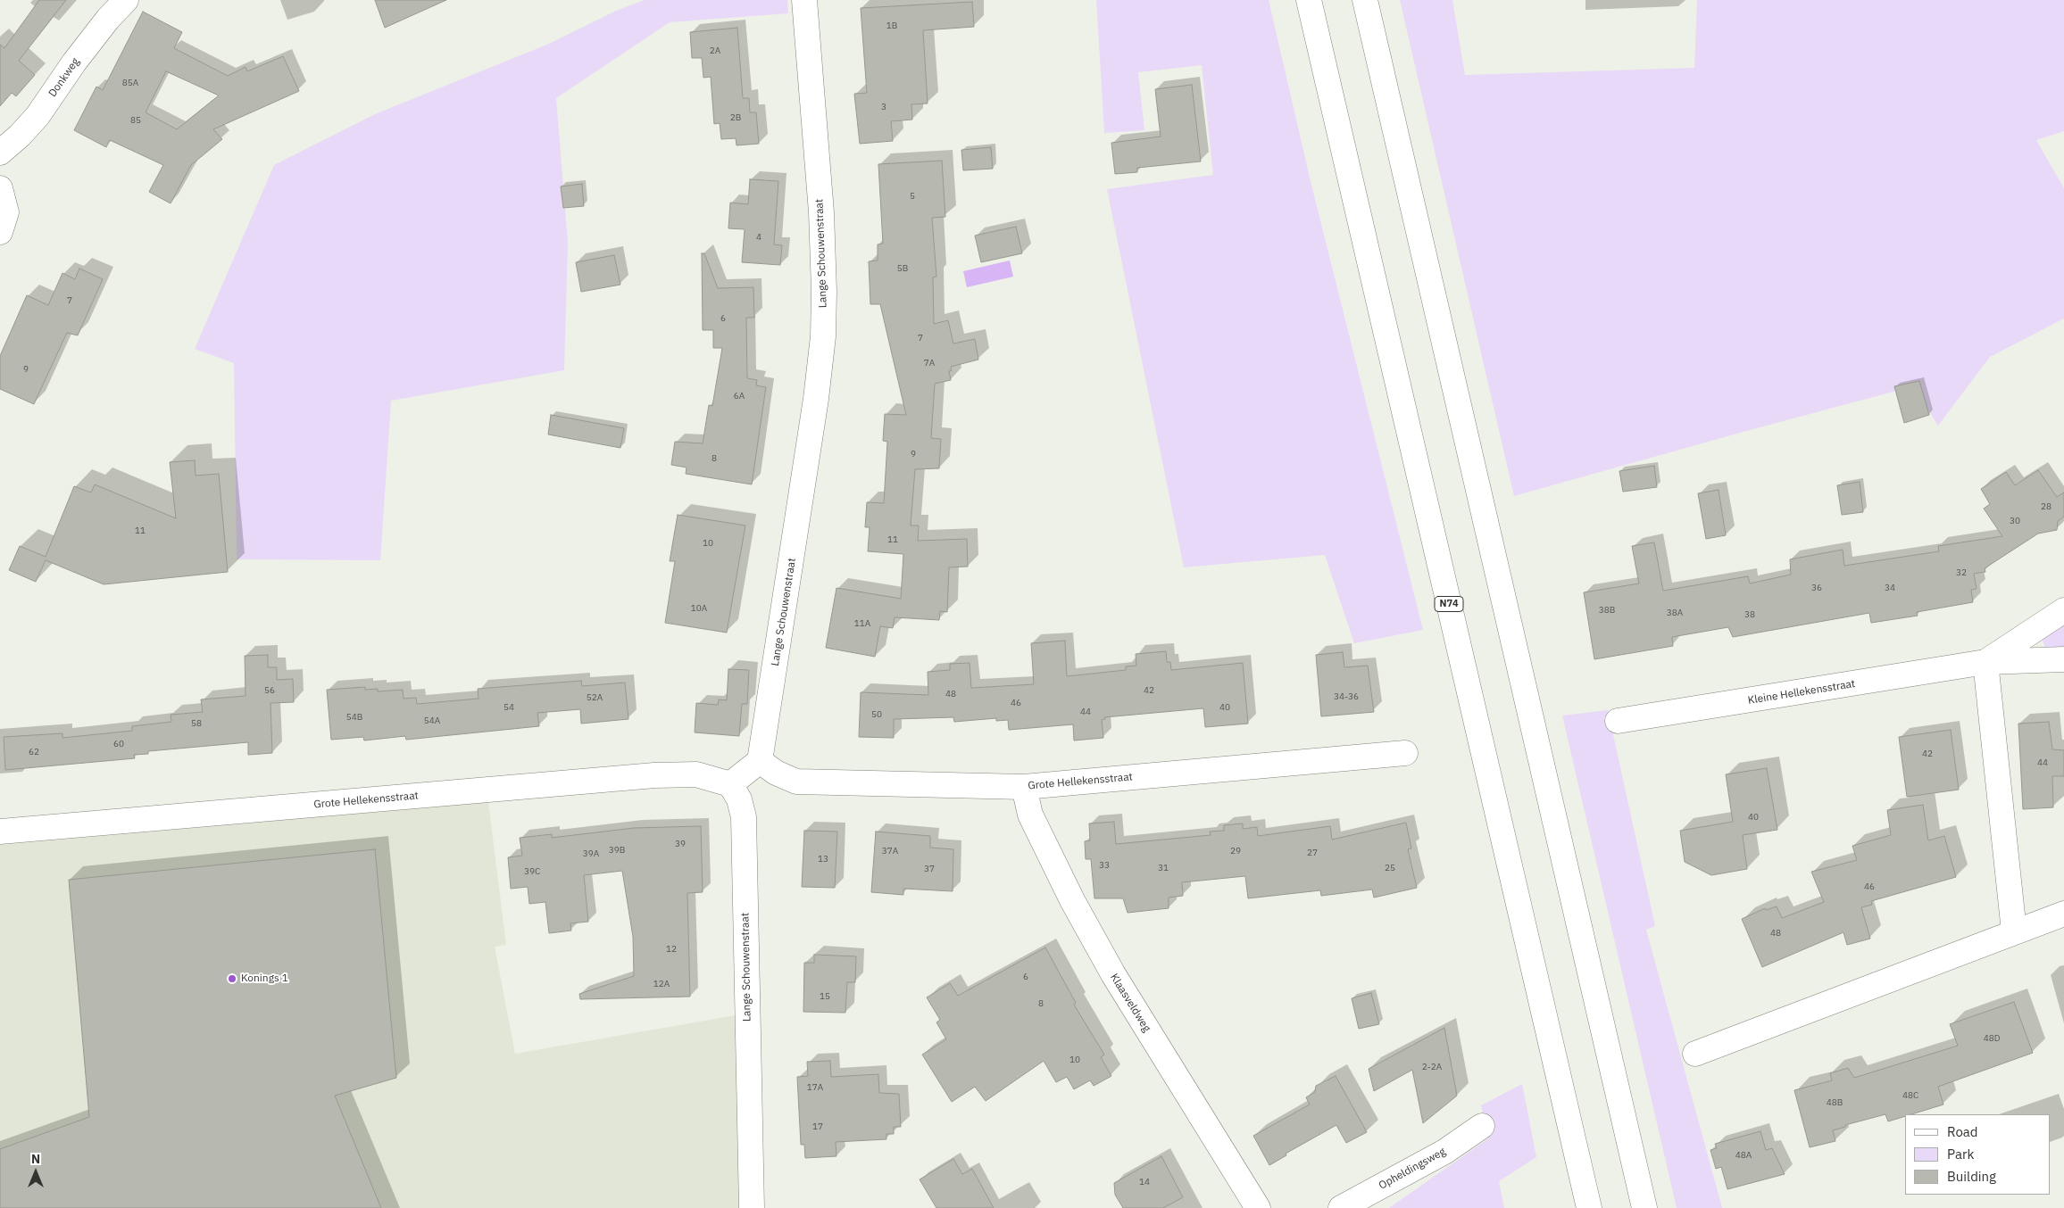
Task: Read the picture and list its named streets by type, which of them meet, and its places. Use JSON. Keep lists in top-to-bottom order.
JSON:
{
  "streets": {
    "main road": [
      "Donkweg",
      "Lange Schouwenstraat",
      "N74",
      "Kleine Hellekensstraat",
      "Grote Hellekensstraat",
      "Klaasveldweg",
      "Opheldingsweg"
    ]
  },
  "crossings": [
    ["Lange Schouwenstraat", "Grote Hellekensstraat"],
    ["Grote Hellekensstraat", "Klaasveldweg"]
  ],
  "places": ["Konings 1"],
  "house_numbers": [
    "1B",
    "2A",
    "85A",
    "3",
    "2B",
    "85",
    "5",
    "4",
    "5B",
    "7",
    "6",
    "7",
    "7A",
    "9",
    "6A",
    "9",
    "8",
    "28",
    "30",
    "11",
    "11",
    "10",
    "32",
    "36",
    "34",
    "10A",
    "38B",
    "38A",
    "38",
    "11A",
    "56",
    "42",
    "48",
    "34-36",
    "52A",
    "46",
    "54",
    "40",
    "44",
    "50",
    "54B",
    "54A",
    "58",
    "60",
    "62",
    "42",
    "44",
    "40",
    "39",
    "39B",
    "37A",
    "29",
    "27",
    "39A",
    "13",
    "33",
    "31",
    "25",
    "37",
    "39C",
    "46",
    "48",
    "12",
    "6",
    "12A",
    "15",
    "8",
    "48D",
    "10",
    "2-2A",
    "17A",
    "48C",
    "48B",
    "17",
    "48A",
    "14"
  ],
  "legend": ["Road", "Park", "Building"],
  "north": "top"
}
